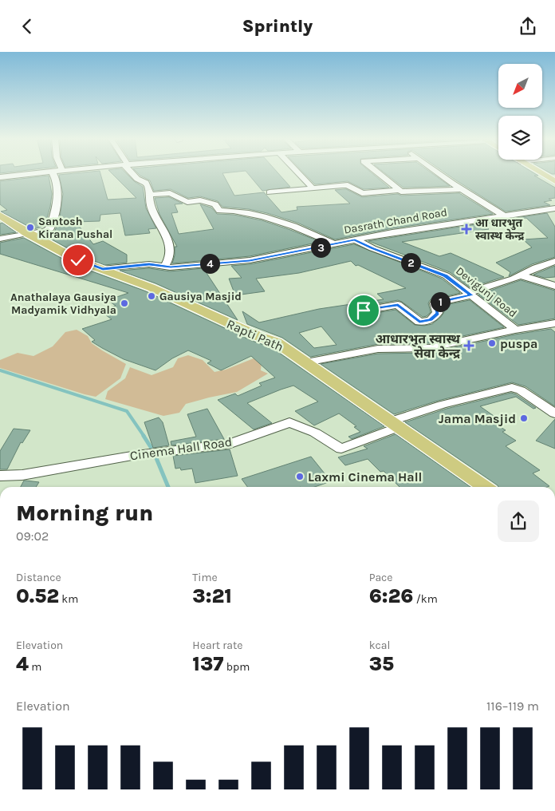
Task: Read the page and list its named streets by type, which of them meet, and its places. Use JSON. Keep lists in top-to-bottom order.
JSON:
{
  "streets": {
    "main road": ["Rapti Path"],
    "street": ["Dasrath Chand Road", "Devigunj Road", "Cinema Hall Road"]
  },
  "crossings": [
    ["Dasrath Chand Road", "Devigunj Road"],
    ["Dasrath Chand Road", "Rapti Path"],
    ["Rapti Path", "Cinema Hall Road"]
  ],
  "places": {
    "other": [
      "Santosh Kirana Pushal",
      "Gausiya Masjid",
      "Anathalaya Gausiya Madyamik Vidhyala",
      "puspa",
      "Jama Masjid",
      "Laxmi Cinema Hall"
    ],
    "health": ["आ धारभुत स्वास्थ केन्द्र", "आधारभुत स्वास्थ सेवा केन्द्र"]
  },
  "north": "bottom left",
  "page": {
    "header": "Sprintly",
    "pins": [
      "3",
      "2",
      "4",
      "1"
    ],
    "heading": ["Morning run", "09:02"],
    "stats": [
      ["Distance", "0.52 km"],
      ["Time", "3:21"],
      ["Pace", "6:26 /km"],
      ["Elevation", "4 m"],
      ["Heart rate", "137 bpm"],
      ["kcal", "35"]
    ],
    "chart": ["Elevation", "116–119 m"]
  }
}
